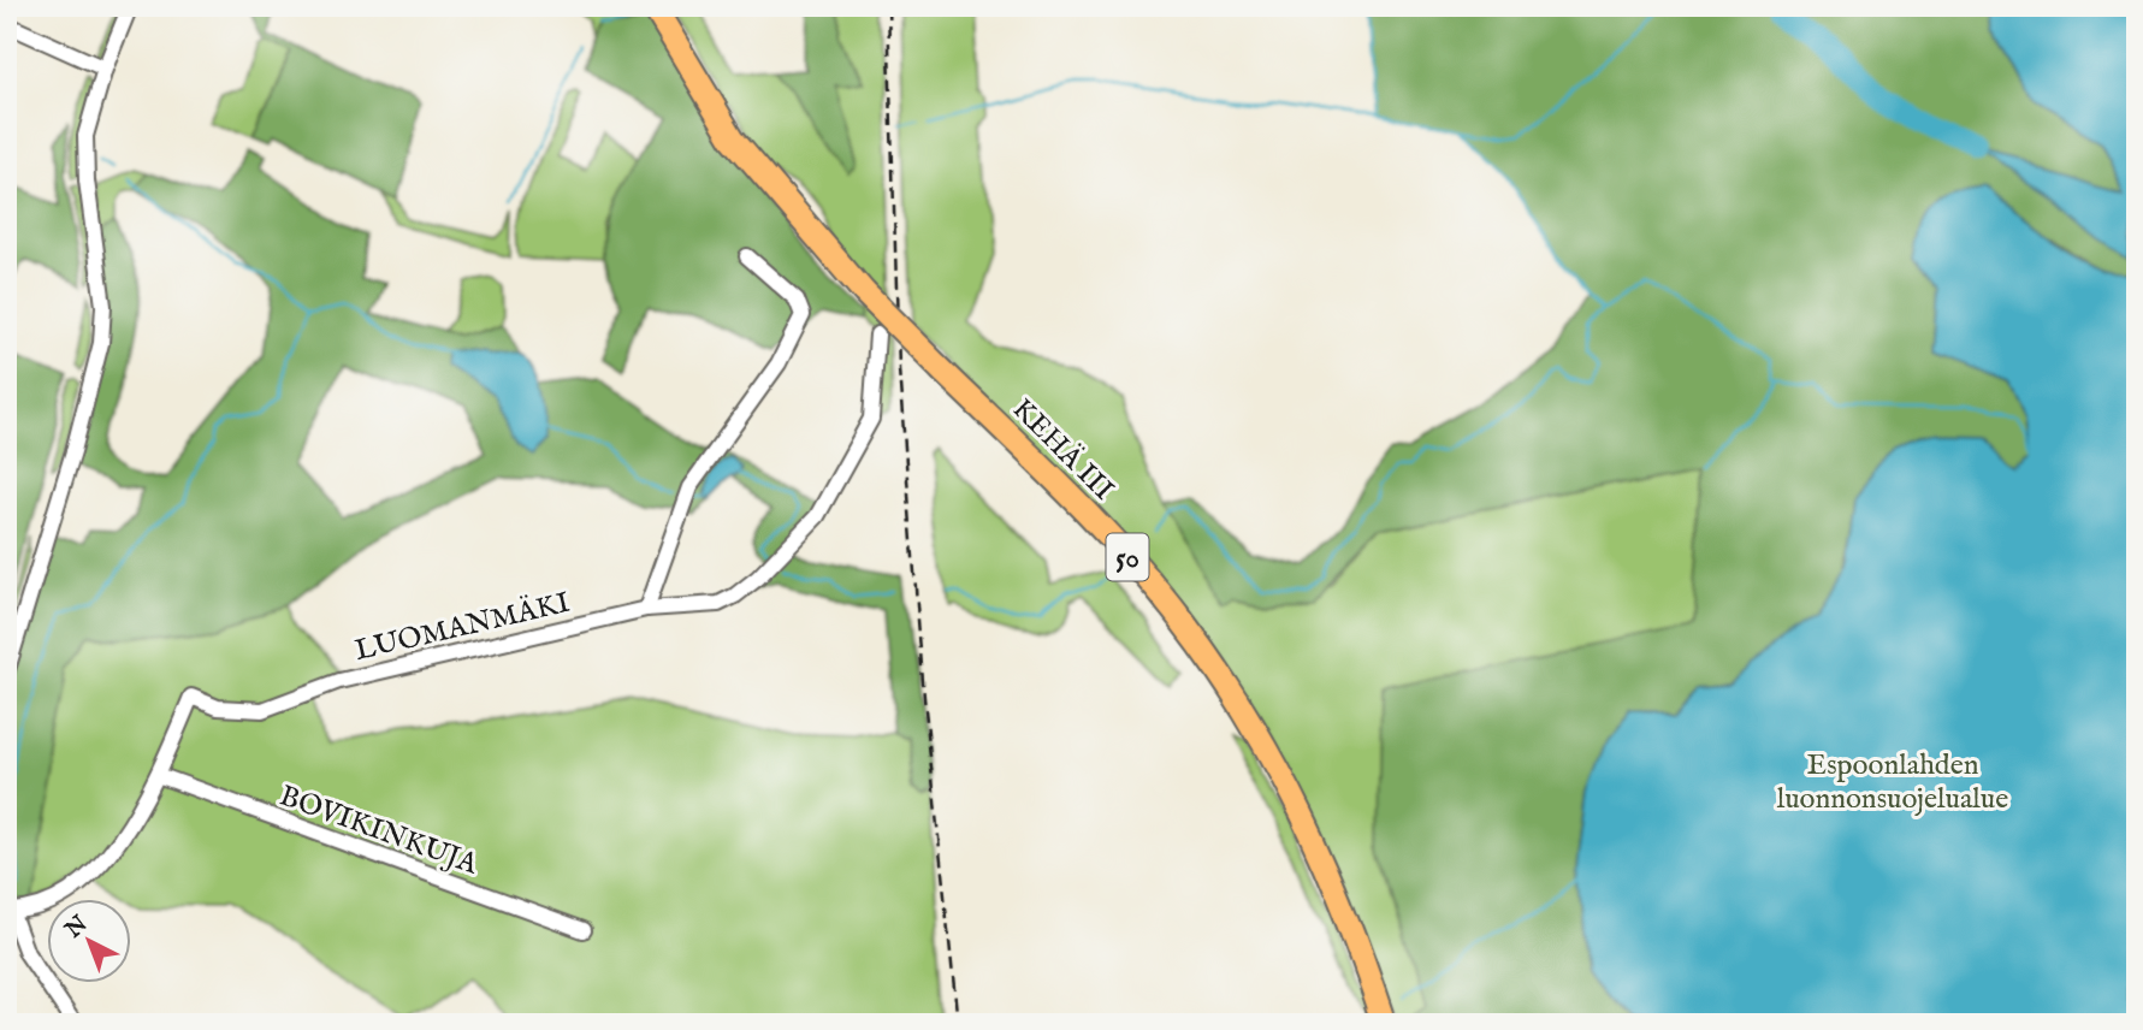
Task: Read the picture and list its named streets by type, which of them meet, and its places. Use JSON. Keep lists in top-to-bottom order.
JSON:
{
  "streets": {
    "highway": ["KEHÄ III", "50"],
    "street": ["LUOMANMÄKI", "BOVIKINKUJA"]
  },
  "crossings": [
    ["LUOMANMÄKI", "BOVIKINKUJA"]
  ],
  "parks": ["Espoonlahden luonnonsuojelualue"],
  "north": "top left"
}
